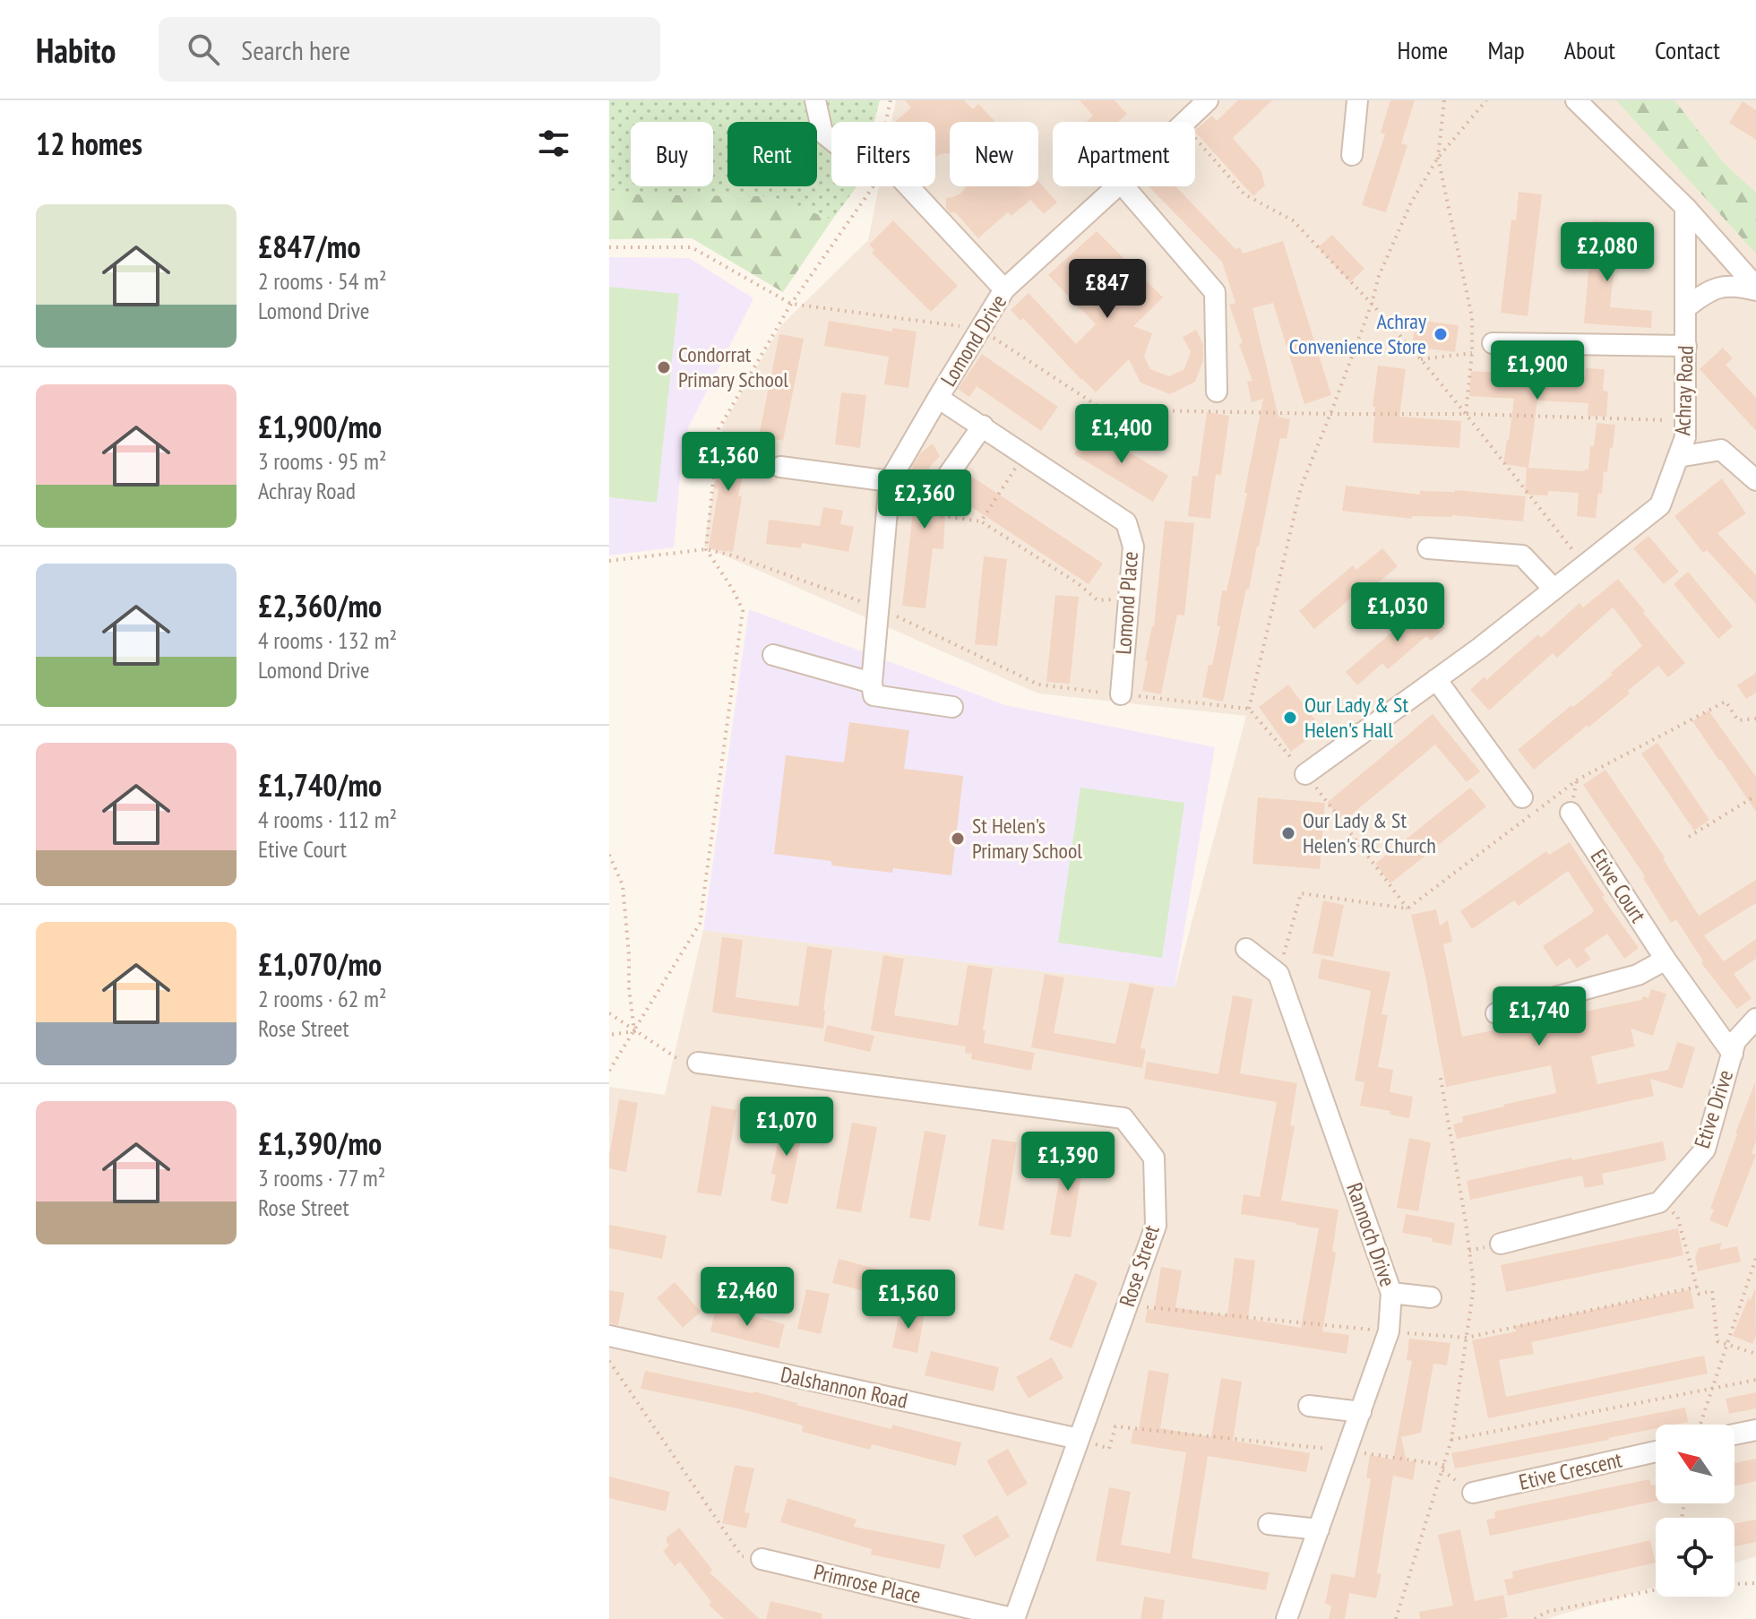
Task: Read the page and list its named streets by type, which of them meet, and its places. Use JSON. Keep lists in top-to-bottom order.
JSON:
{
  "streets": {
    "street": [
      "Lomond Drive",
      "Achray Road",
      "Lomond Place",
      "Etive Court",
      "Etive Drive",
      "Rannoch Drive",
      "Rose Street",
      "Dalshannon Road",
      "Etive Crescent",
      "Primrose Place"
    ]
  },
  "crossings": [
    ["Lomond Drive", "Lomond Place"],
    ["Etive Court", "Etive Drive"],
    ["Rose Street", "Dalshannon Road"],
    ["Rose Street", "Primrose Place"]
  ],
  "places": [
    "Achray Convenience Store",
    "Condorrat Primary School",
    "Our Lady & St Helen's Hall",
    "Our Lady & St Helen's RC Church",
    "St Helen's Primary School"
  ],
  "north": "top left",
  "page": {
    "header": "Habito",
    "search": "Search here",
    "nav": [
      "Home",
      "Map",
      "About",
      "Contact"
    ],
    "heading": "12 homes",
    "chip": [
      "Buy",
      "Rent",
      "Filters",
      "New",
      "Apartment"
    ],
    "list": [
      {
        "name": "£847/mo",
        "note": "2 rooms · 54 m² · Lomond Drive"
      },
      {
        "name": "£1,900/mo",
        "note": "3 rooms · 95 m² · Achray Road"
      },
      {
        "name": "£2,360/mo",
        "note": "4 rooms · 132 m² · Lomond Drive"
      },
      {
        "name": "£1,740/mo",
        "note": "4 rooms · 112 m² · Etive Court"
      },
      {
        "name": "£1,070/mo",
        "note": "2 rooms · 62 m² · Rose Street"
      },
      {
        "name": "£1,390/mo",
        "note": "3 rooms · 77 m² · Rose Street"
      }
    ],
    "price": [
      "£2,080",
      "£847",
      "£1,900",
      "£1,400",
      "£1,360",
      "£2,360",
      "£1,030",
      "£1,740",
      "£1,070",
      "£1,390",
      "£2,460",
      "£1,560"
    ]
  }
}
